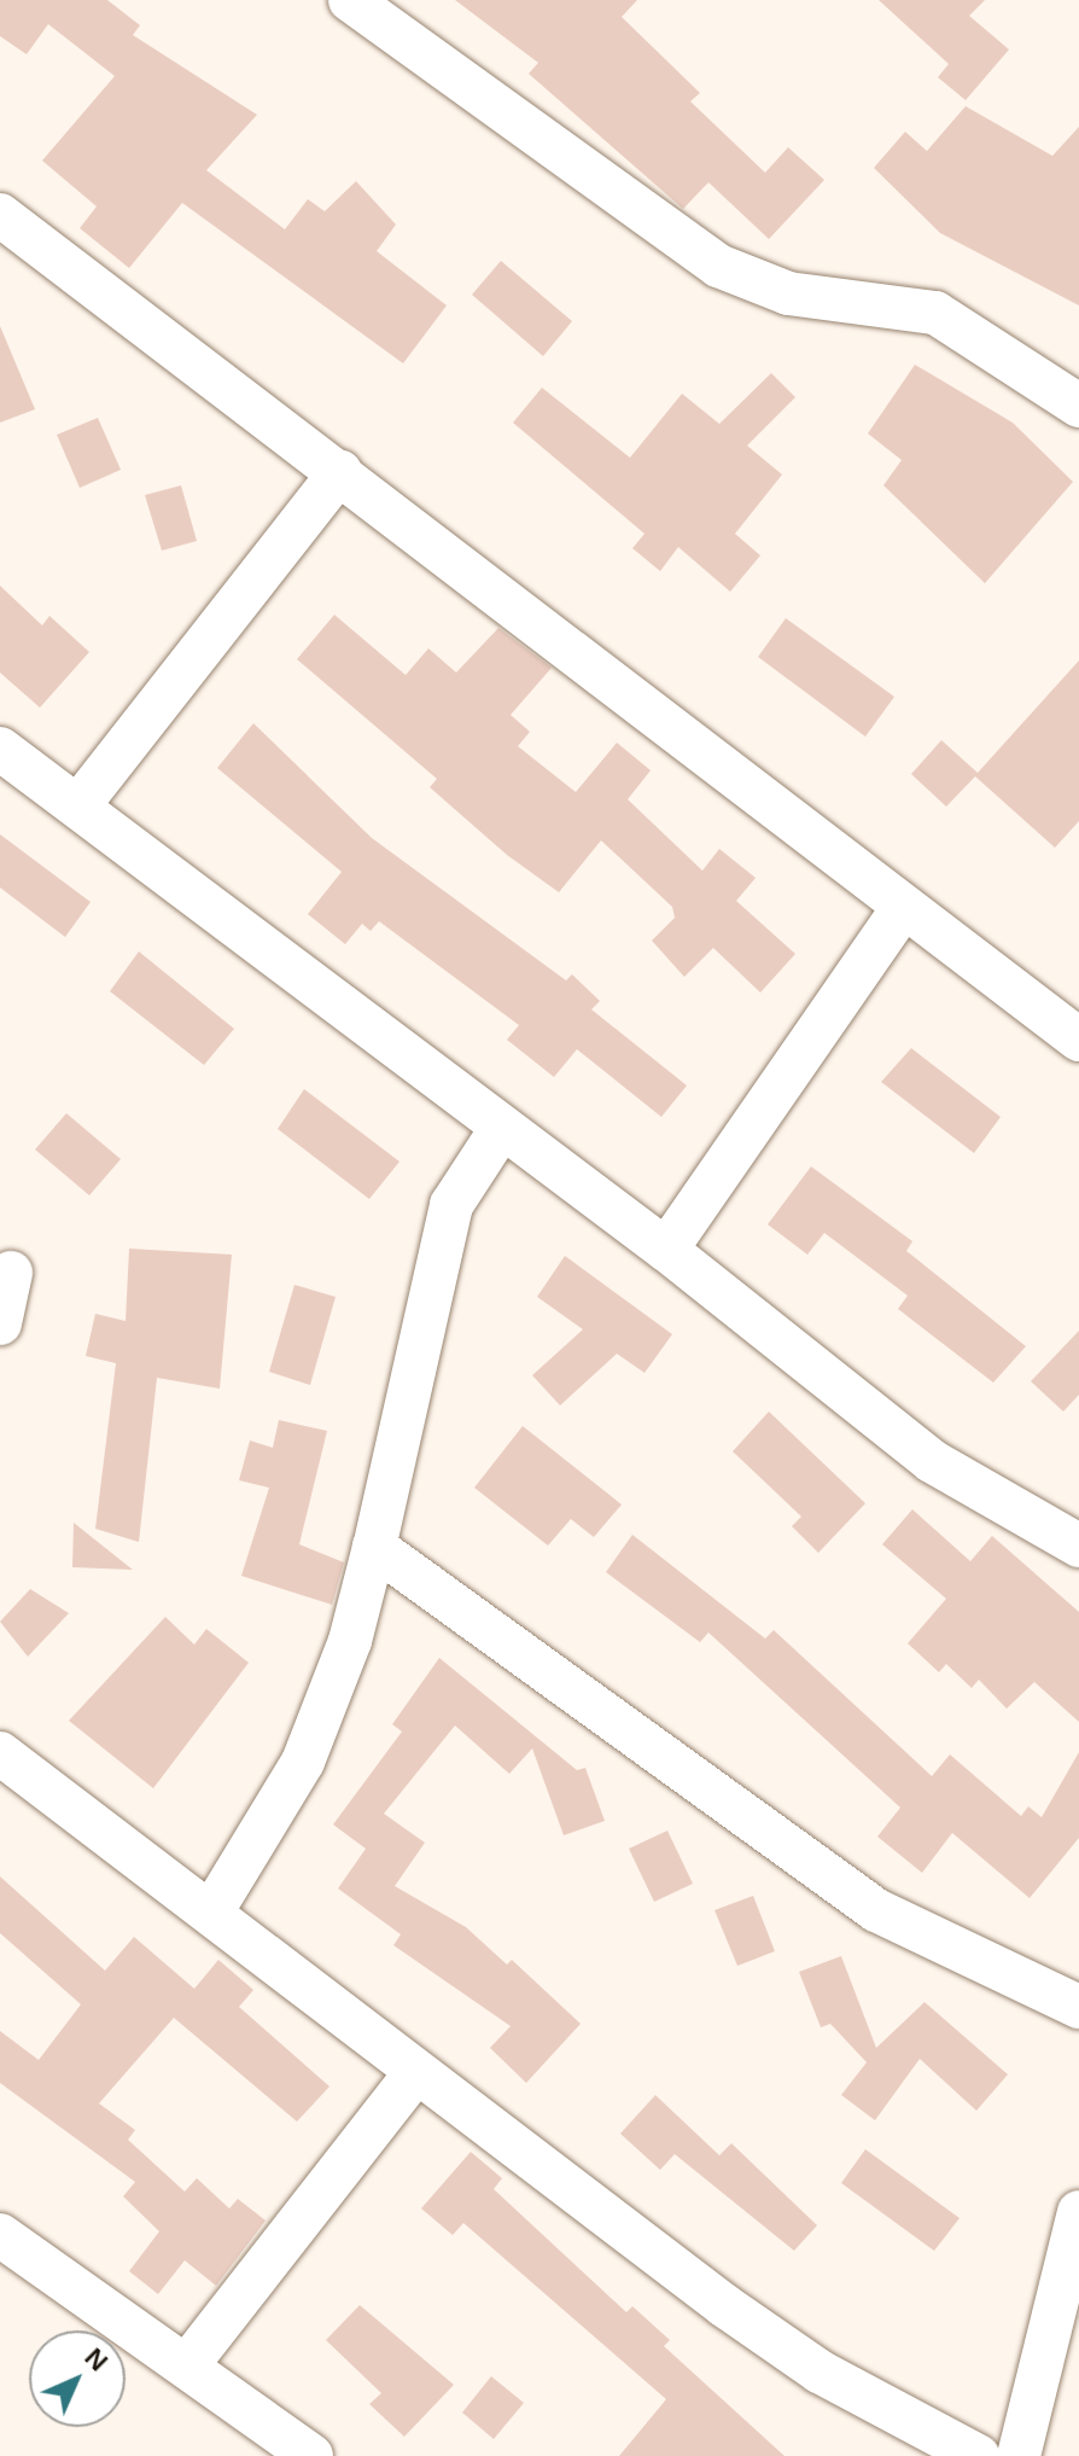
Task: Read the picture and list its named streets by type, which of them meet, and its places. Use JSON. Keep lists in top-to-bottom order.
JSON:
{
  "north": "top right"
}
